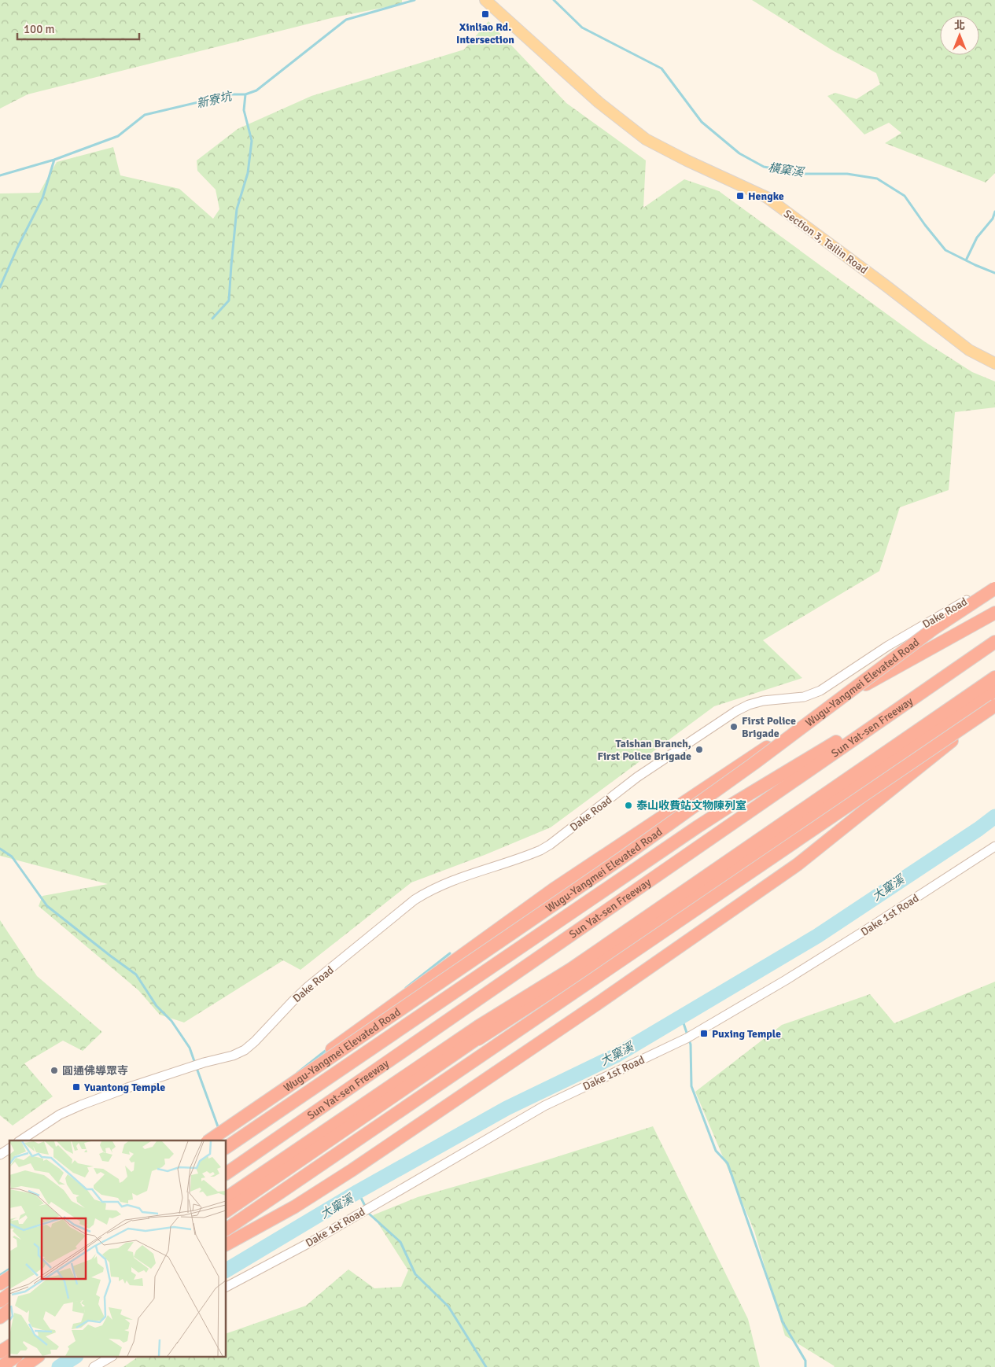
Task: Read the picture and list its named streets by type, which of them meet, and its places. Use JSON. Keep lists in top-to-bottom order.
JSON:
{
  "streets": {
    "highway": ["Wugu-Yangmei Elevated Road", "Sun Yat-sen Freeway"],
    "main road": ["Section 3, Tailin Road"],
    "street": ["Dake Road", "Dake 1st Road"]
  },
  "water": ["新寮坑", "橫窠溪", "大窠溪"],
  "places": {
    "transit": [
      "Xinliao Rd. Intersection",
      "Hengke",
      "Puxing Temple",
      "Yuantong Temple"
    ],
    "other": [
      "First Police Brigade",
      "Taishan Branch, First Police Brigade",
      "泰山收費站文物陳列室",
      "圓通佛導眾寺"
    ]
  },
  "scale_bar": "100 m",
  "north": "top"
}
